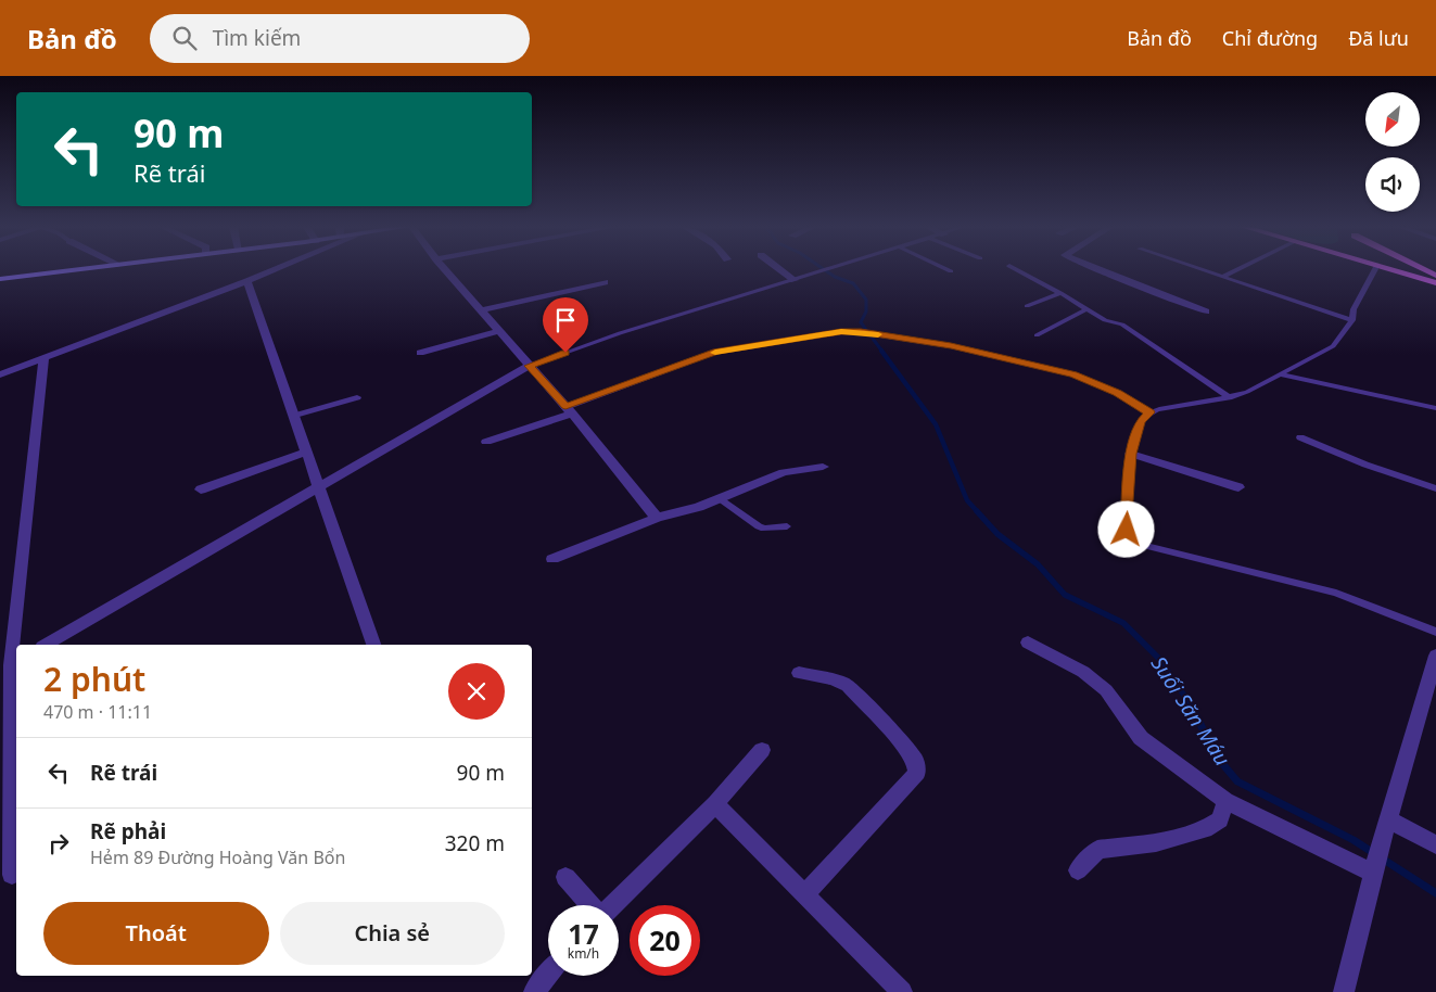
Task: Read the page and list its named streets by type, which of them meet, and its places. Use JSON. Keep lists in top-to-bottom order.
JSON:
{
  "water": ["Suối Săn Máu"],
  "north": "bottom left",
  "page": {
    "header": "Bản đồ",
    "search": "Tìm kiếm",
    "nav": ["Bản đồ", "Chỉ đường", "Đã lưu"],
    "turn": ["90 m", "Rẽ trái"],
    "heading": ["2 phút", "470 m · 11:11"],
    "list": [
      {
        "name": "Rẽ trái",
        "value": "90 m"
      },
      {
        "name": "Rẽ phải",
        "note": "Hẻm 89 Đường Hoàng Văn Bổn",
        "value": "320 m"
      }
    ],
    "buttons": ["Thoát", "Chia sẻ"],
    "speed": "17 km/h",
    "limit": "20"
  }
}
